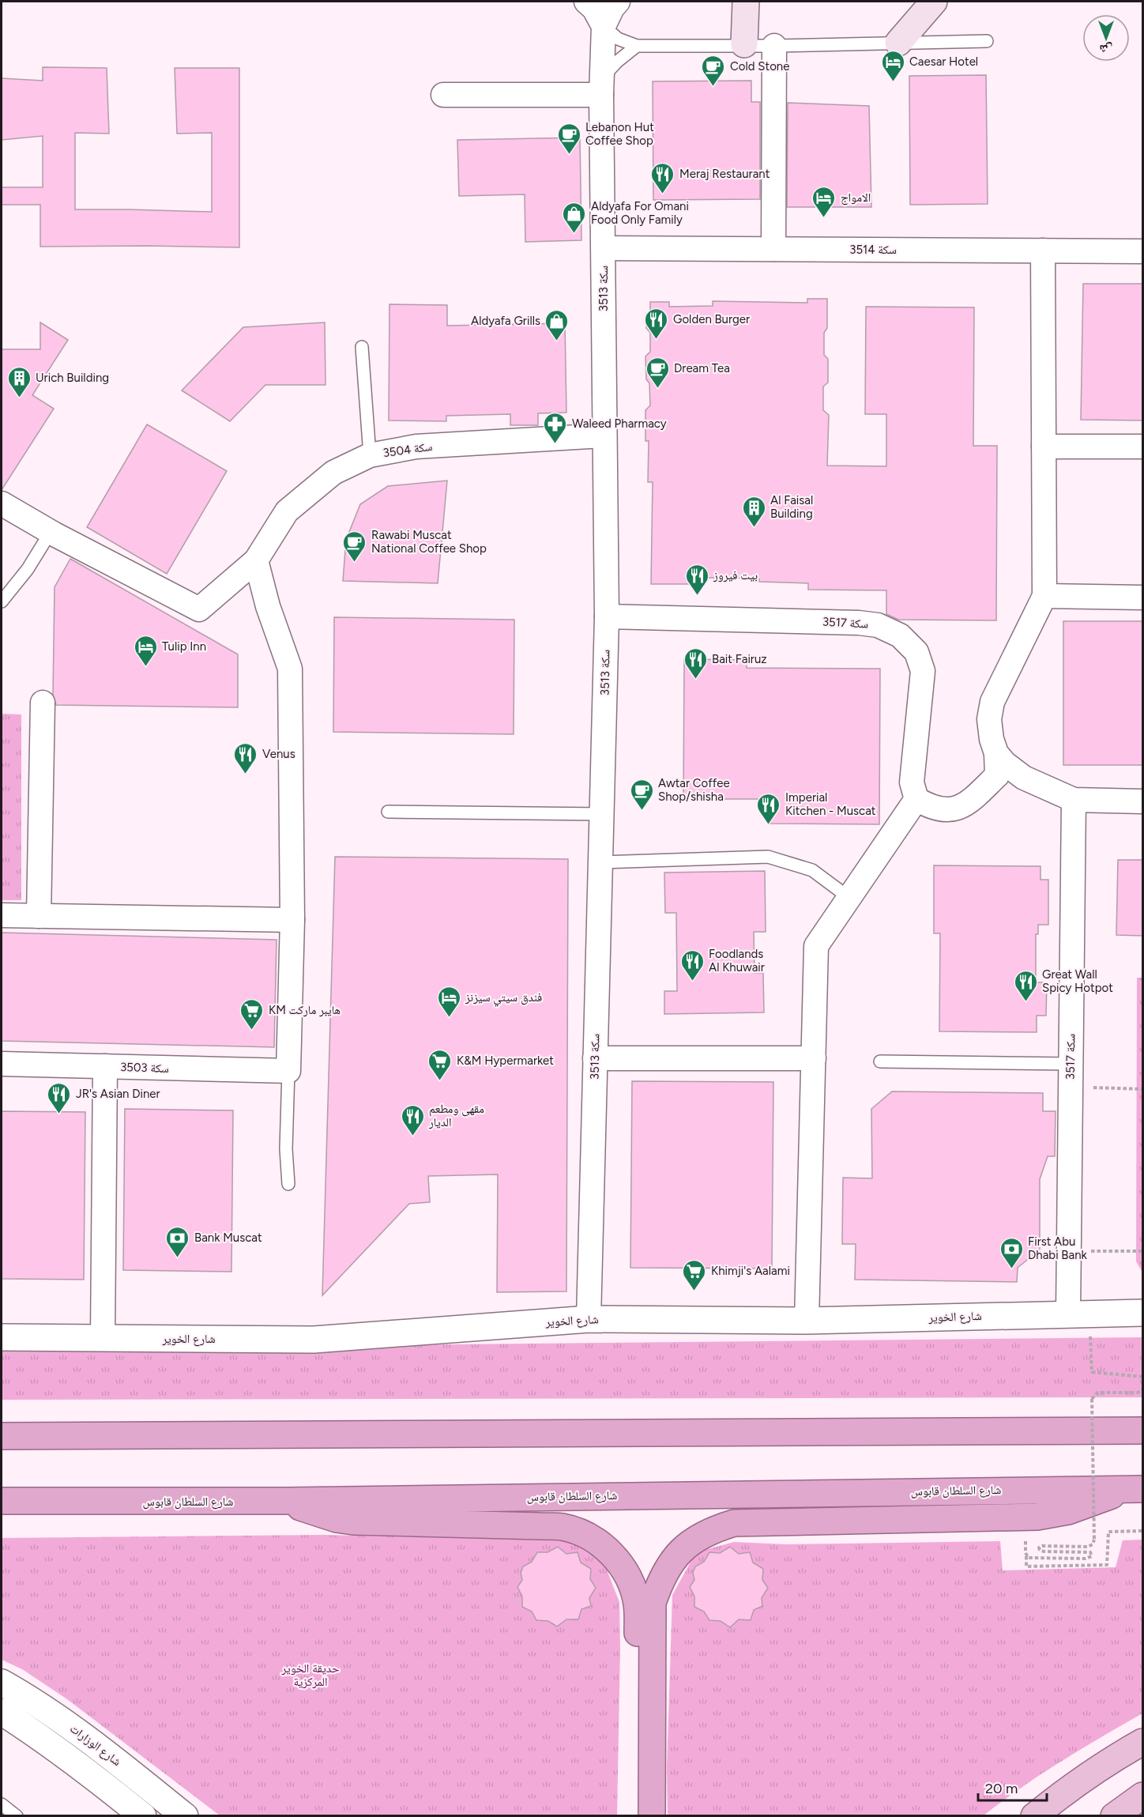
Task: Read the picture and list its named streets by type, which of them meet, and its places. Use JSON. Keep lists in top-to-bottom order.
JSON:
{
  "streets": {
    "highway": ["شارع السلطان قابوس"],
    "street": [
      "سكة 3514",
      "سكة 3513",
      "سكة 3504",
      "سكة 3517",
      "سكة 3503",
      "شارع الخوير",
      "شارع الوزارات"
    ]
  },
  "crossings": [
    ["سكة 3514", "سكة 3513"],
    ["سكة 3513", "سكة 3504"],
    ["سكة 3513", "سكة 3517"],
    ["سكة 3513", "شارع الخوير"],
    ["سكة 3517", "شارع الخوير"]
  ],
  "parks": ["حديقة الخوير المركزية"],
  "places": {
    "hotel": [
      "Caesar Hotel",
      "الامواج",
      "Tulip Inn",
      "فندق سيتي سيزنز"
    ],
    "cafe": [
      "Cold Stone",
      "Lebanon Hut Coffee Shop",
      "Dream Tea",
      "Rawabi Muscat National Coffee Shop",
      "Awtar Coffee Shop/shisha"
    ],
    "restaurant": [
      "Meraj Restaurant",
      "Golden Burger",
      "بيت فيروز",
      "Bait Fairuz",
      "Venus",
      "Imperial Kitchen - Muscat",
      "Foodlands Al Khuwair",
      "Great Wall Spicy Hotpot",
      "JR's Asian Diner",
      "مقهى ومطعم الديار"
    ],
    "shop": ["Aldyafa For Omani Food Only Family", "Aldyafa Grills"],
    "building": ["Urich Building", "Al Faisal Building"],
    "pharmacy": ["Waleed Pharmacy"],
    "supermarket": ["KM هايبر ماركت", "K&M Hypermarket", "Khimji's Aalami"],
    "bank": ["Bank Muscat", "First Abu Dhabi Bank"]
  },
  "scale_bar": "20 m",
  "north": "bottom"
}
